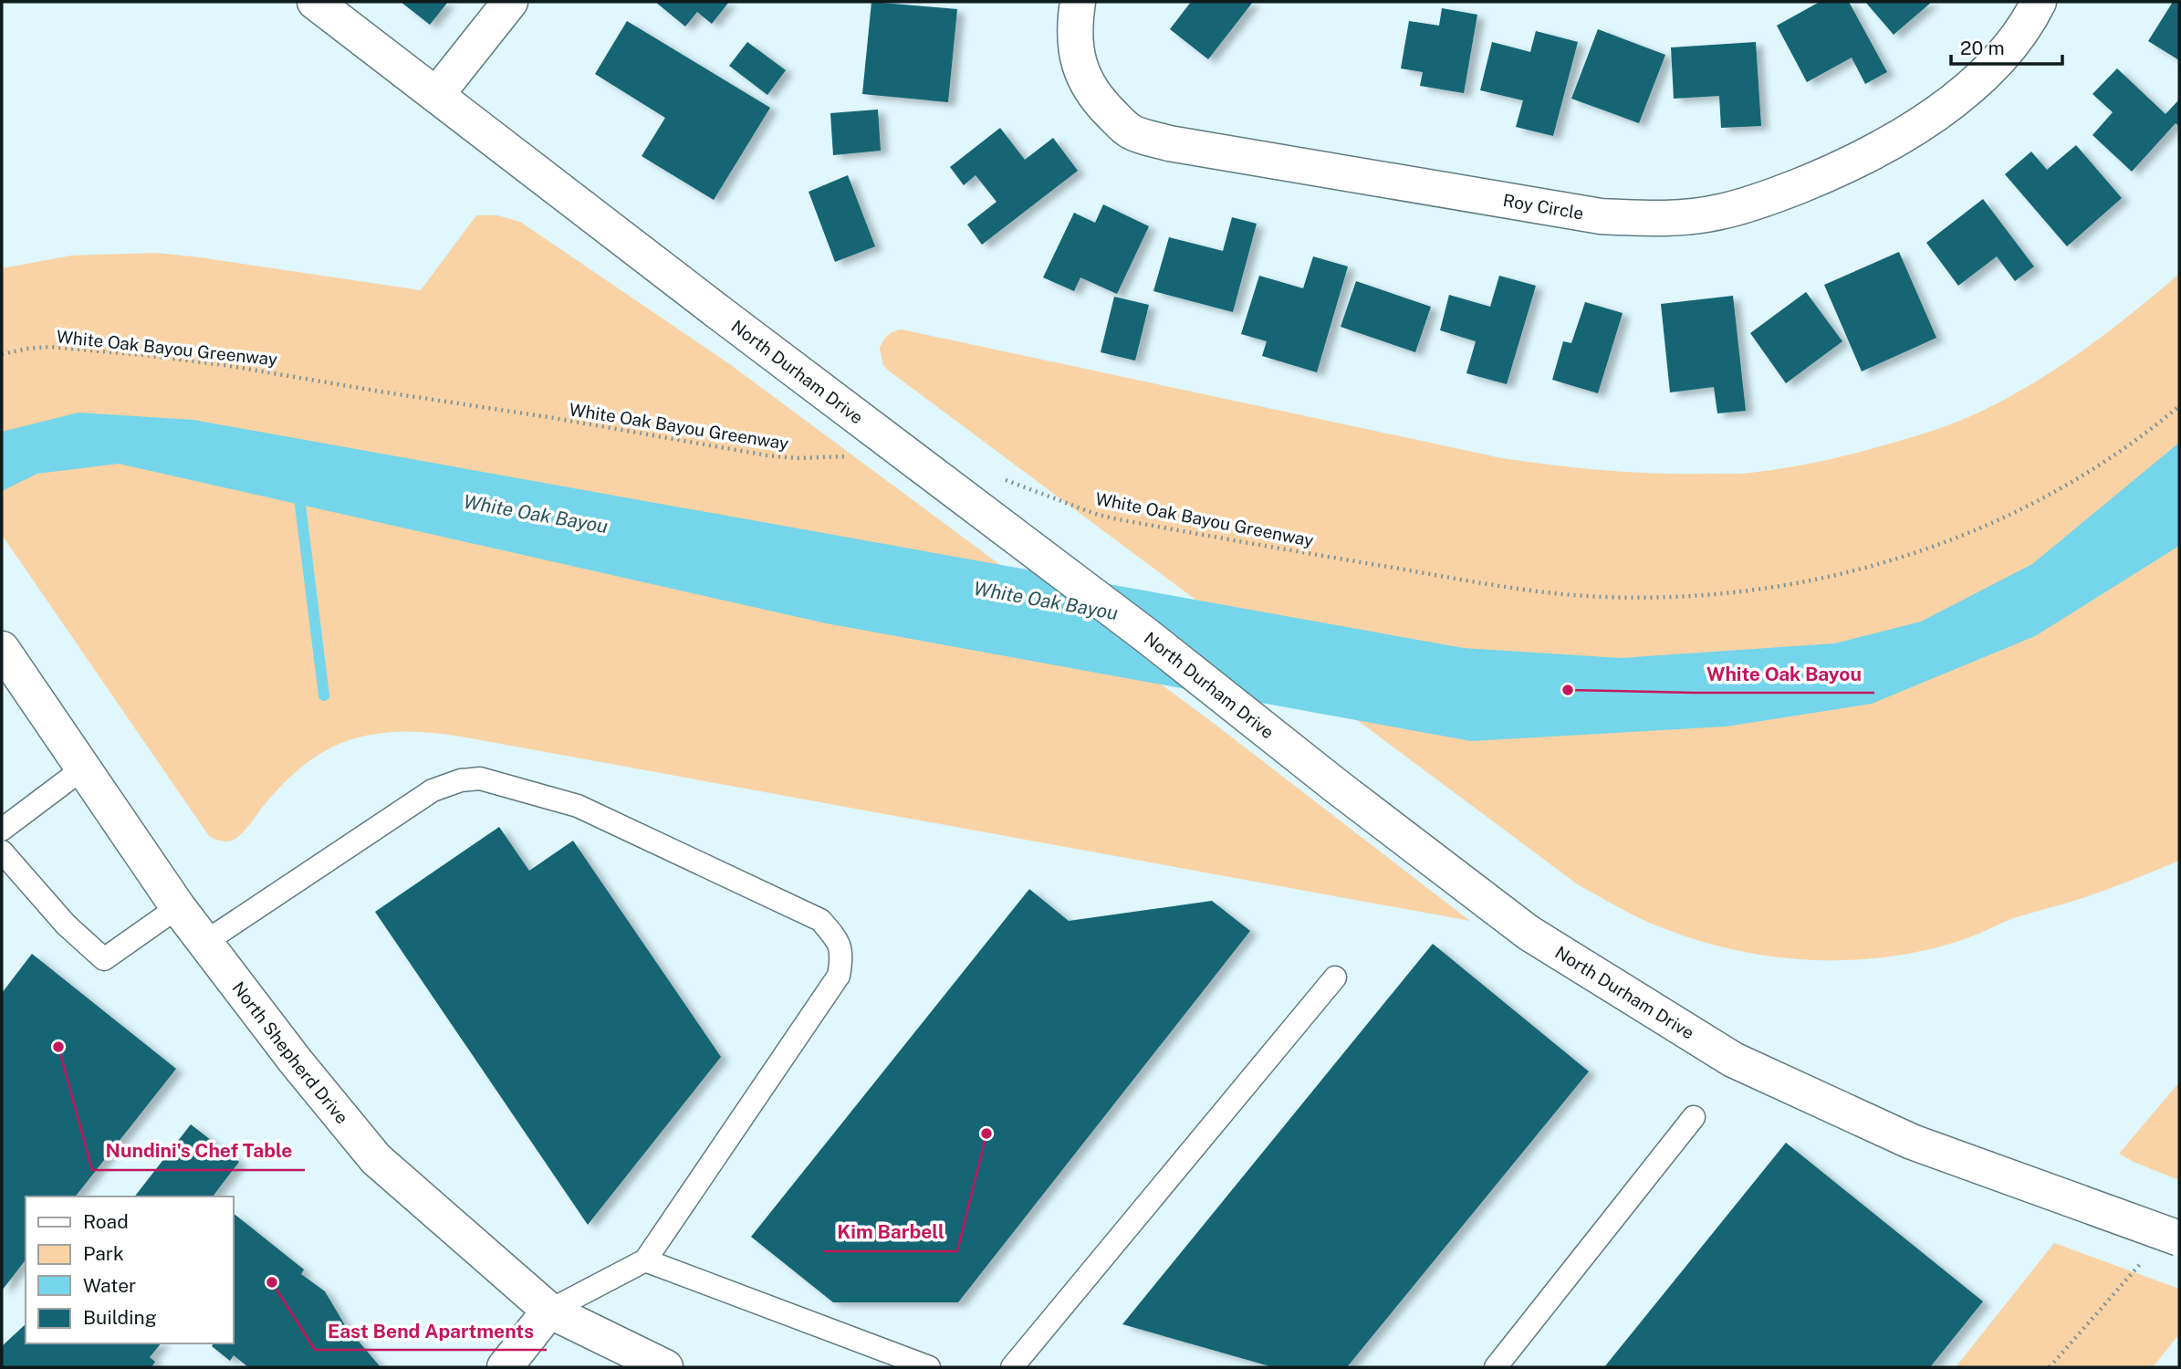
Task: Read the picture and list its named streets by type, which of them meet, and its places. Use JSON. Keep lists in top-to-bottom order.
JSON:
{
  "streets": {
    "main road": ["Roy Circle", "North Durham Drive", "North Shepherd Drive"],
    "path": ["White Oak Bayou Greenway"]
  },
  "water": ["White Oak Bayou"],
  "places": [
    "White Oak Bayou",
    "Nundini's Chef Table",
    "Kim Barbell",
    "East Bend Apartments"
  ],
  "legend": [
    "Road",
    "Park",
    "Water",
    "Building"
  ],
  "scale_bar": "20 m"
}
